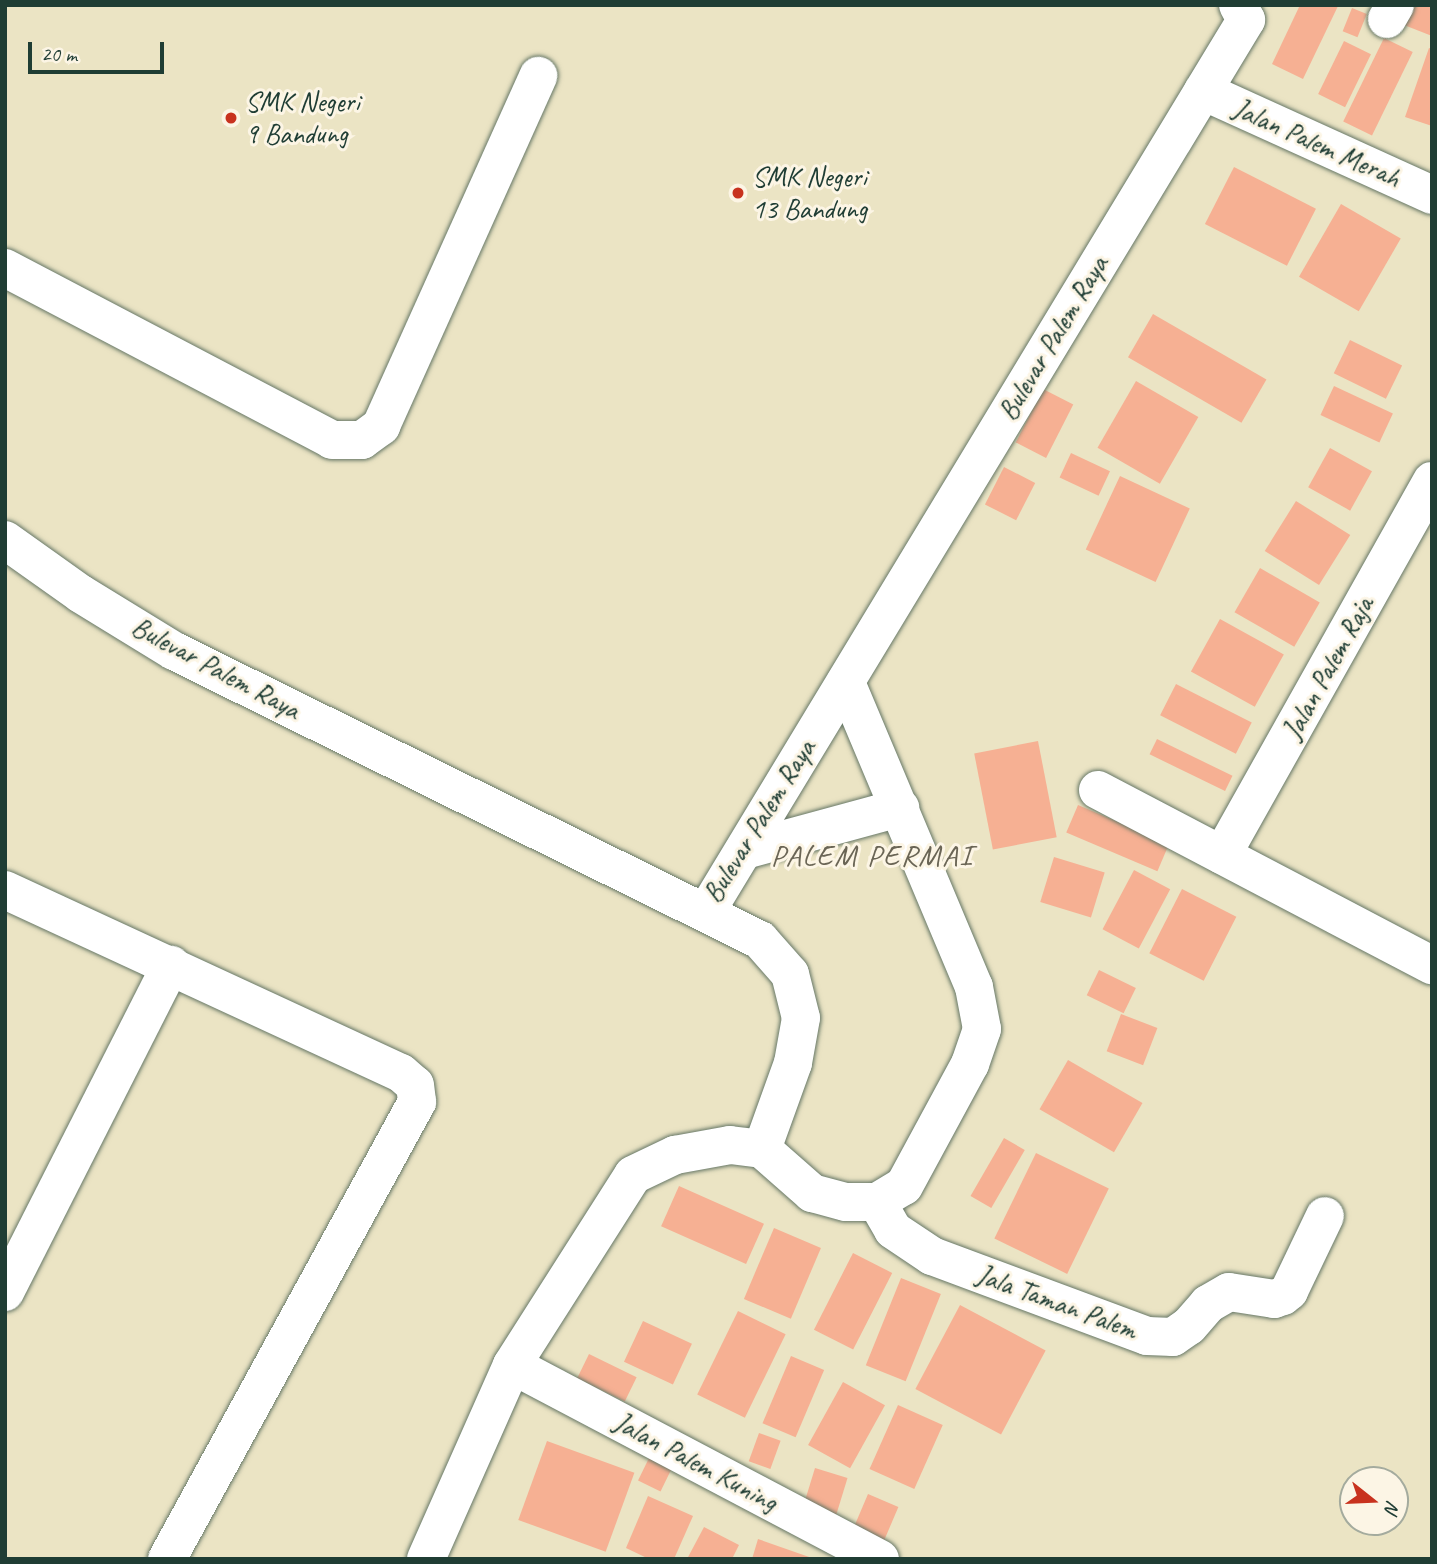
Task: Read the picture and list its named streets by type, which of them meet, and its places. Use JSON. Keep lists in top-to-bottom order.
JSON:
{
  "streets": {
    "street": [
      "Jalan Palem Merah",
      "Bulevar Palem Raya",
      "Jalan Palem Raja",
      "Jala Taman Palem",
      "Jalan Palem Kuning"
    ]
  },
  "crossings": [
    ["Jalan Palem Merah", "Bulevar Palem Raya"]
  ],
  "districts": ["PALEM PERMAI"],
  "places": ["SMK Negeri 9 Bandung", "SMK Negeri 13 Bandung"],
  "scale_bar": "20 m",
  "north": "right"
}
